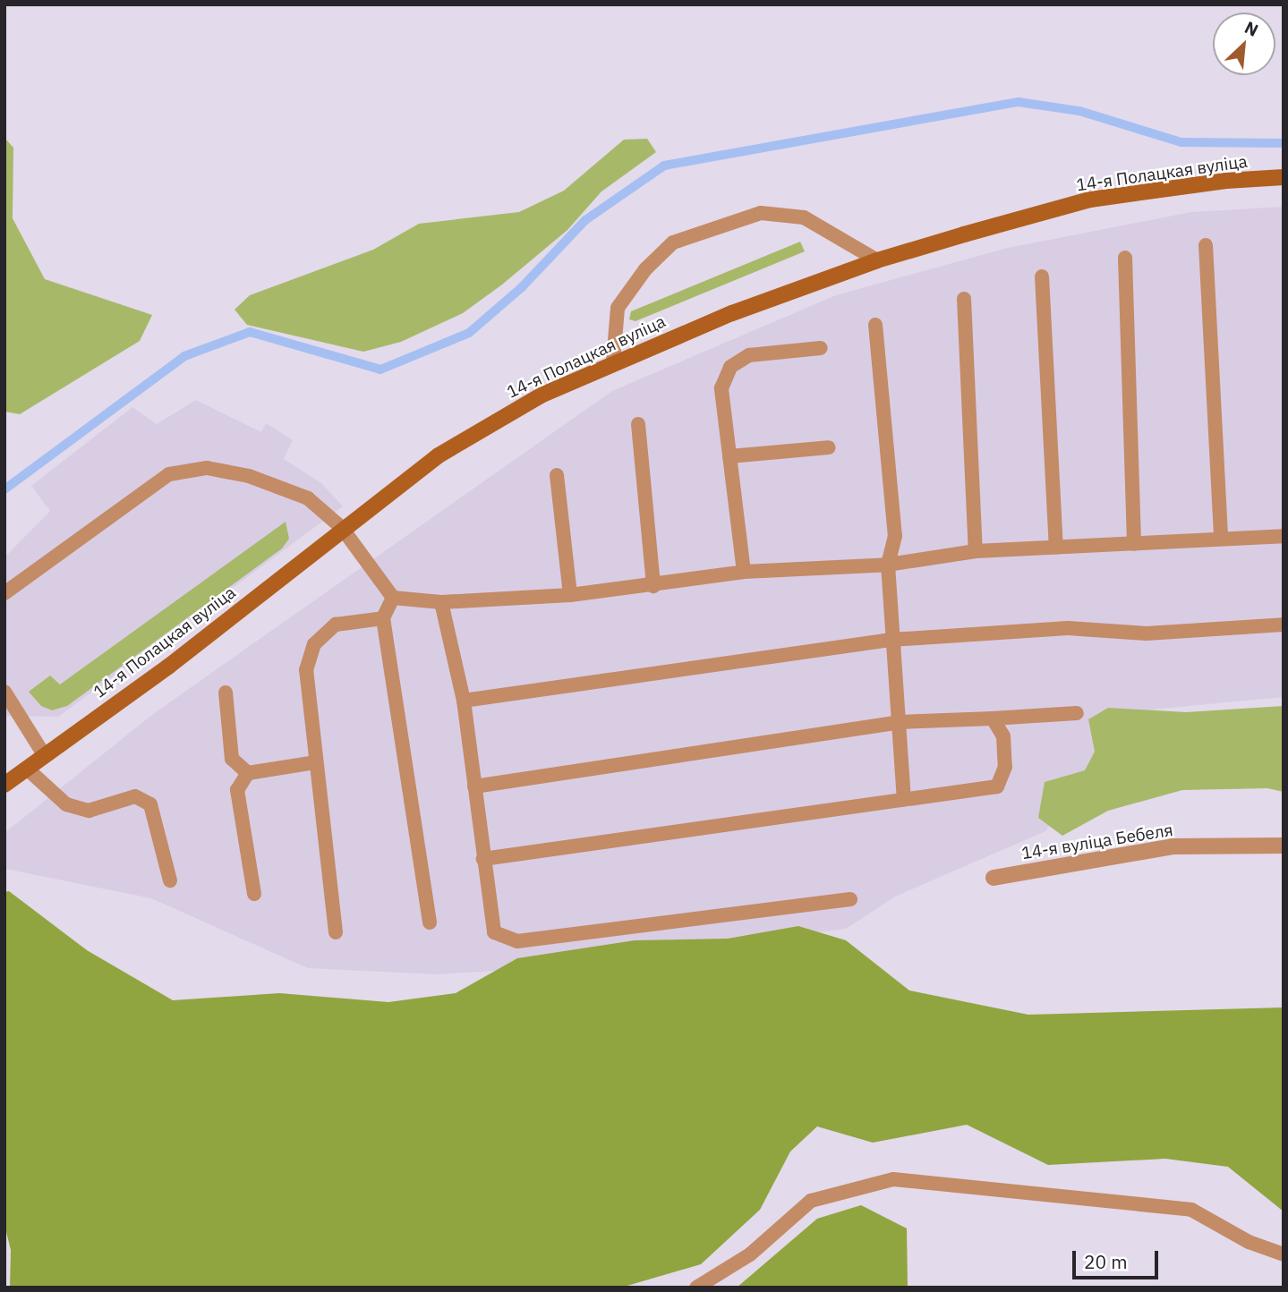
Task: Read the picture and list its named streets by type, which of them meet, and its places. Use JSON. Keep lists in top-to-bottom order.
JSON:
{
  "streets": {
    "main road": ["14-я Полацкая вуліца"],
    "street": ["14-я вуліца Бебеля"]
  },
  "scale_bar": "20 m",
  "north": "top right"
}
